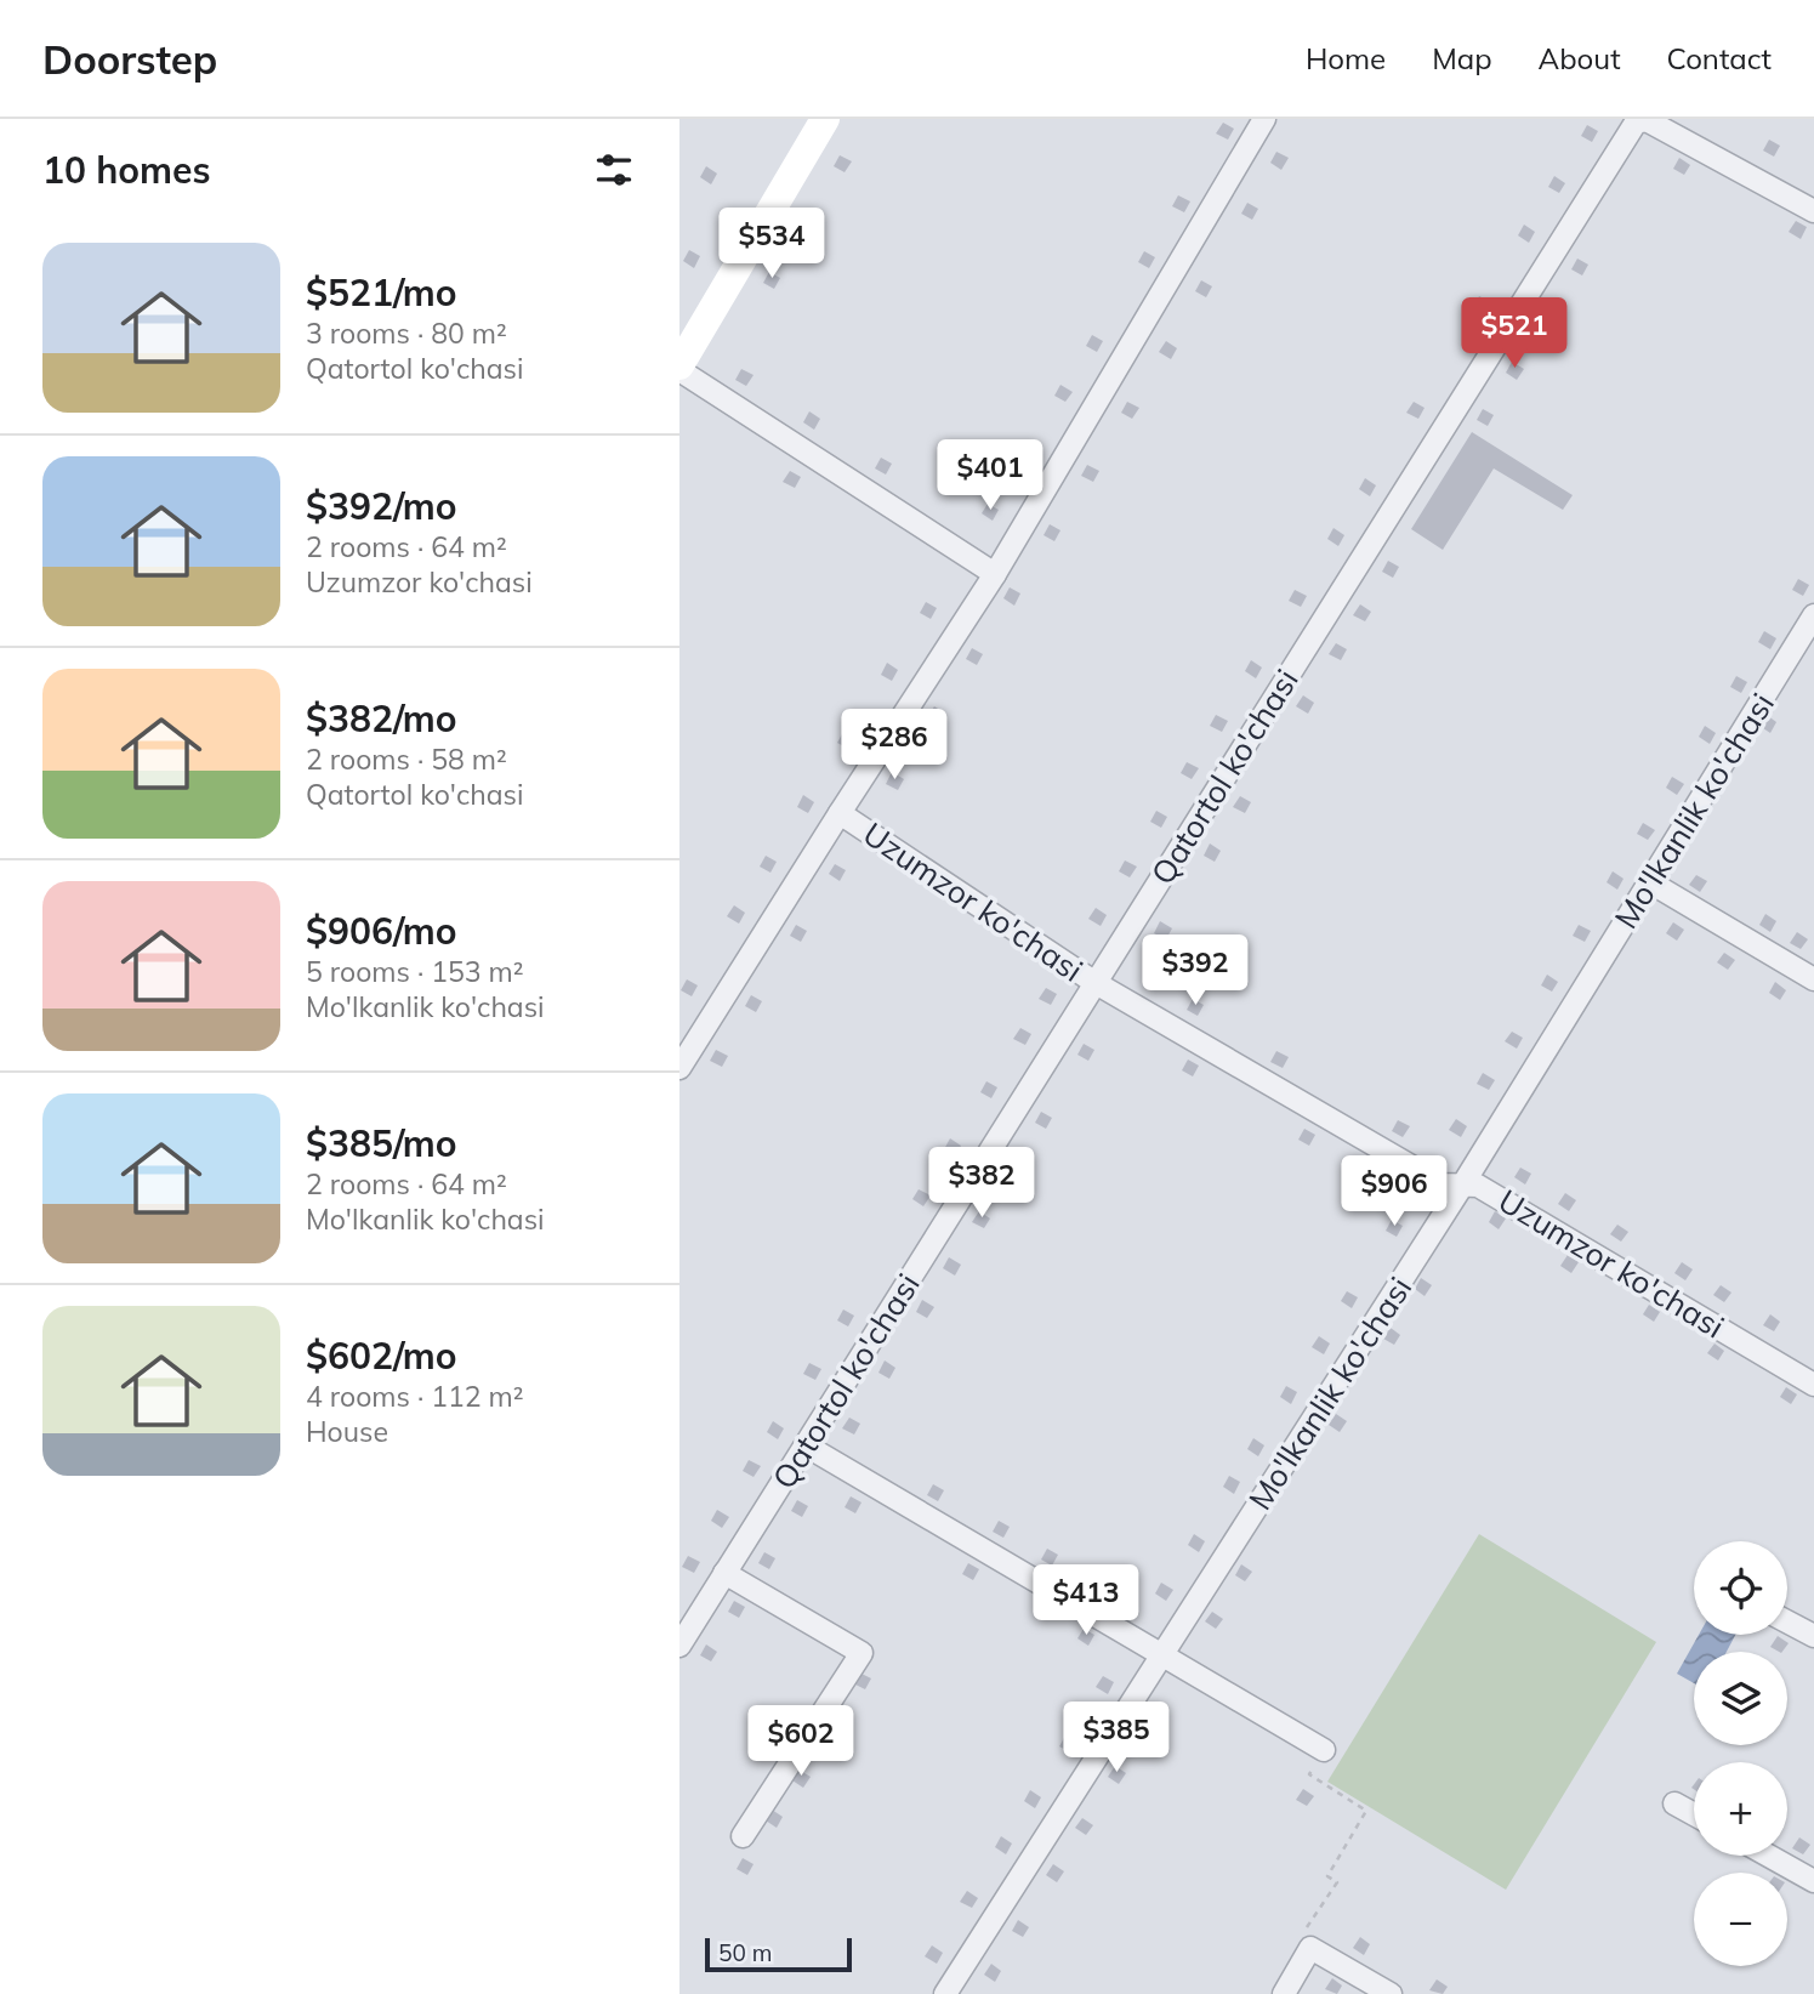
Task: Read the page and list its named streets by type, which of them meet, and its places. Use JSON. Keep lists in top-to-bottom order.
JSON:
{
  "streets": {
    "street": ["Qatortol ko'chasi", "Mo'lkanlik ko'chasi", "Uzumzor ko'chasi"]
  },
  "crossings": [
    ["Qatortol ko'chasi", "Uzumzor ko'chasi"],
    ["Mo'lkanlik ko'chasi", "Uzumzor ko'chasi"]
  ],
  "scale_bar": "50 m",
  "page": {
    "header": "Doorstep",
    "nav": [
      "Home",
      "Map",
      "About",
      "Contact"
    ],
    "heading": "10 homes",
    "price": [
      "$534",
      "$521",
      "$401",
      "$286",
      "$392",
      "$382",
      "$906",
      "$413",
      "$385",
      "$602"
    ],
    "list": [
      {
        "name": "$521/mo",
        "note": "3 rooms · 80 m² · Qatortol ko'chasi"
      },
      {
        "name": "$392/mo",
        "note": "2 rooms · 64 m² · Uzumzor ko'chasi"
      },
      {
        "name": "$382/mo",
        "note": "2 rooms · 58 m² · Qatortol ko'chasi"
      },
      {
        "name": "$906/mo",
        "note": "5 rooms · 153 m² · Mo'lkanlik ko'chasi"
      },
      {
        "name": "$385/mo",
        "note": "2 rooms · 64 m² · Mo'lkanlik ko'chasi"
      },
      {
        "name": "$602/mo",
        "note": "4 rooms · 112 m² · House"
      }
    ],
    "map_buttons": ["+", "−"],
    "scale": "50 m"
  }
}
